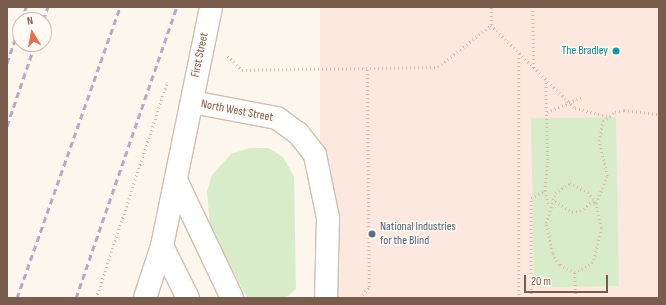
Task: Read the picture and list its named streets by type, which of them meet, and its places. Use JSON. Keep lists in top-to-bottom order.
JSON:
{
  "streets": {
    "street": ["First Street", "North West Street"]
  },
  "crossings": [
    ["First Street", "North West Street"]
  ],
  "places": ["The Bradley", "National Industries for the Blind"],
  "scale_bar": "20 m",
  "north": "top"
}
